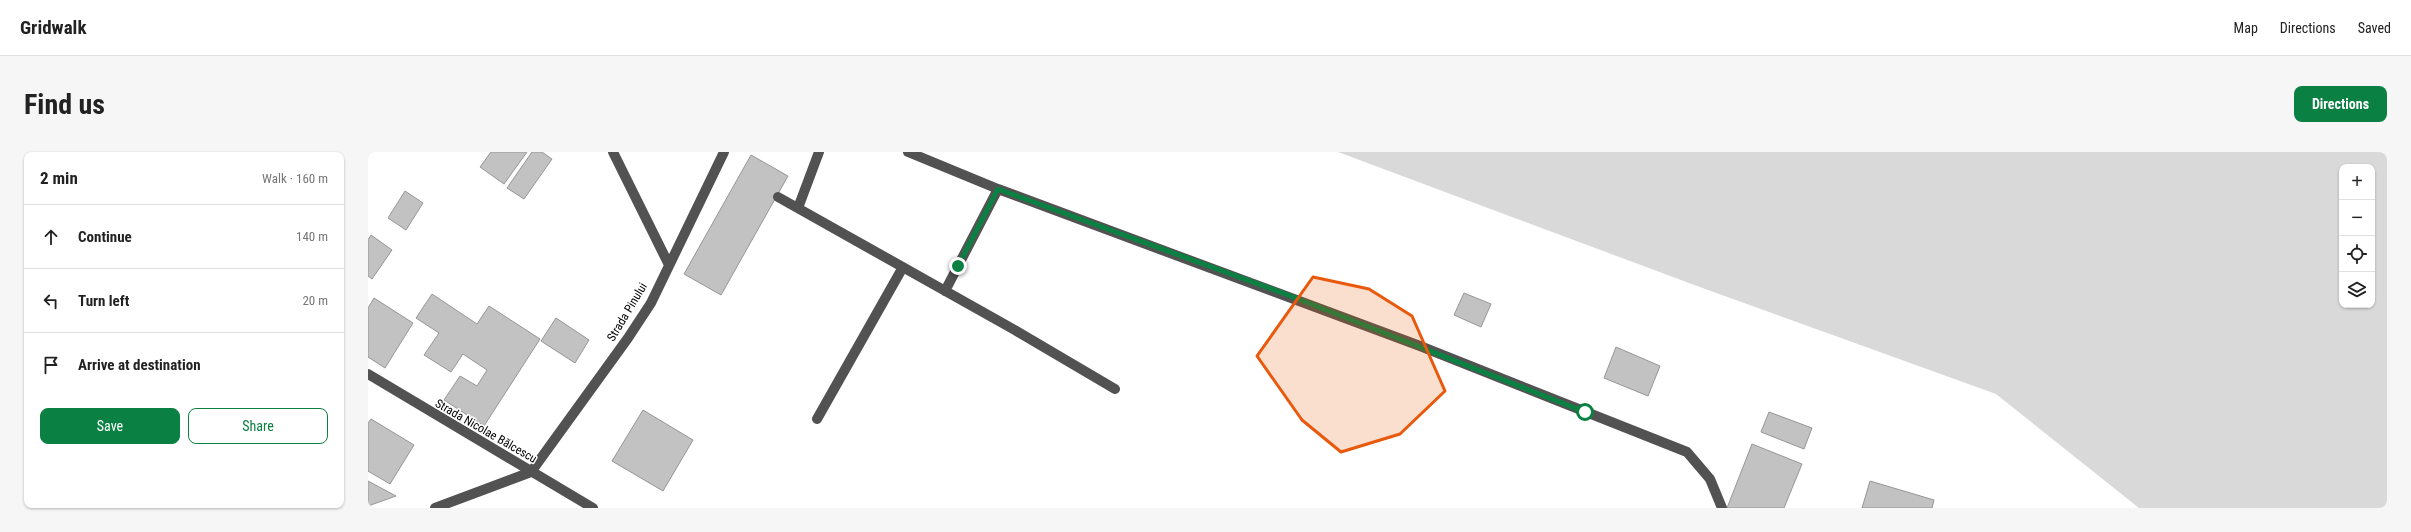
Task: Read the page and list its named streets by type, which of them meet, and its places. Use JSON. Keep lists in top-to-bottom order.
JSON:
{
  "streets": {
    "street": ["Strada Pinului", "Strada Nicolae Bălcescu"]
  },
  "crossings": [
    ["Strada Pinului", "Strada Nicolae Bălcescu"]
  ],
  "page": {
    "header": "Gridwalk",
    "nav": ["Map", "Directions", "Saved"],
    "buttons": [
      "Directions",
      ["Save", "Share"]
    ],
    "title": "Find us",
    "heading": ["2 min", "Walk · 160 m"],
    "map_buttons": ["+", "−"],
    "list": [
      ["Continue", "140 m"],
      ["Turn left", "20 m"],
      "Arrive at destination"
    ]
  }
}
